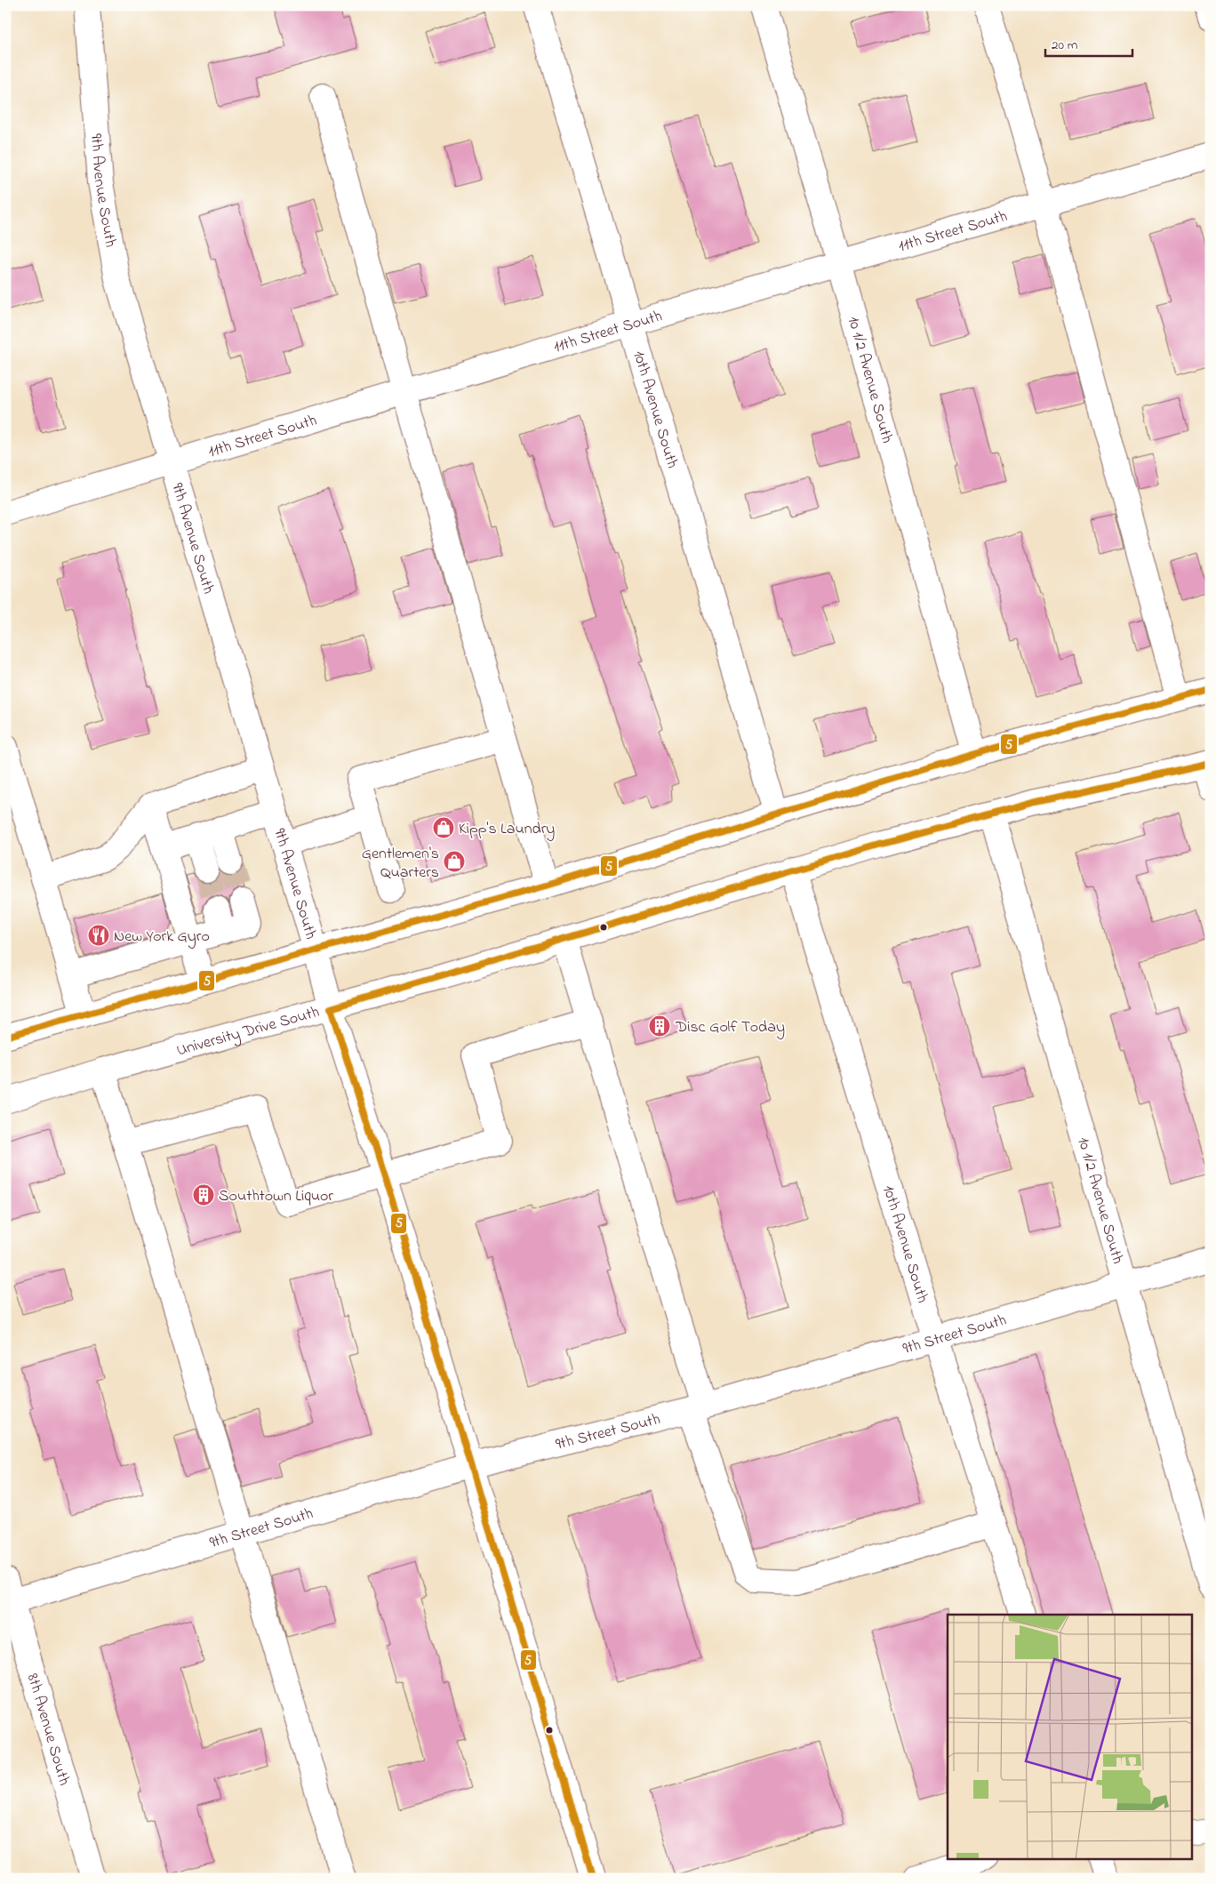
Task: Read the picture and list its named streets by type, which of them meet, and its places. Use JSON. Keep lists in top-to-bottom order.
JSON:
{
  "streets": {
    "street": [
      "9th Avenue South",
      "11th Street South",
      "10 1/2 Avenue South",
      "10th Avenue South",
      "University Drive South",
      "9th Street South",
      "8th Avenue South"
    ]
  },
  "crossings": [
    ["9th Avenue South", "11th Street South"],
    ["9th Avenue South", "University Drive South"],
    ["9th Avenue South", "9th Street South"],
    ["11th Street South", "10 1/2 Avenue South"],
    ["11th Street South", "10th Avenue South"],
    ["10 1/2 Avenue South", "University Drive South"],
    ["10 1/2 Avenue South", "9th Street South"],
    ["10th Avenue South", "University Drive South"],
    ["10th Avenue South", "9th Street South"],
    ["9th Street South", "8th Avenue South"]
  ],
  "places": {
    "shop": ["Kipp's Laundry", "Gentlemen's Quarters"],
    "restaurant": ["New York Gyro"],
    "building": ["Disc Golf Today", "Southtown Liquor"]
  },
  "lines": ["transit line 5"],
  "scale_bar": "20 m"
}
